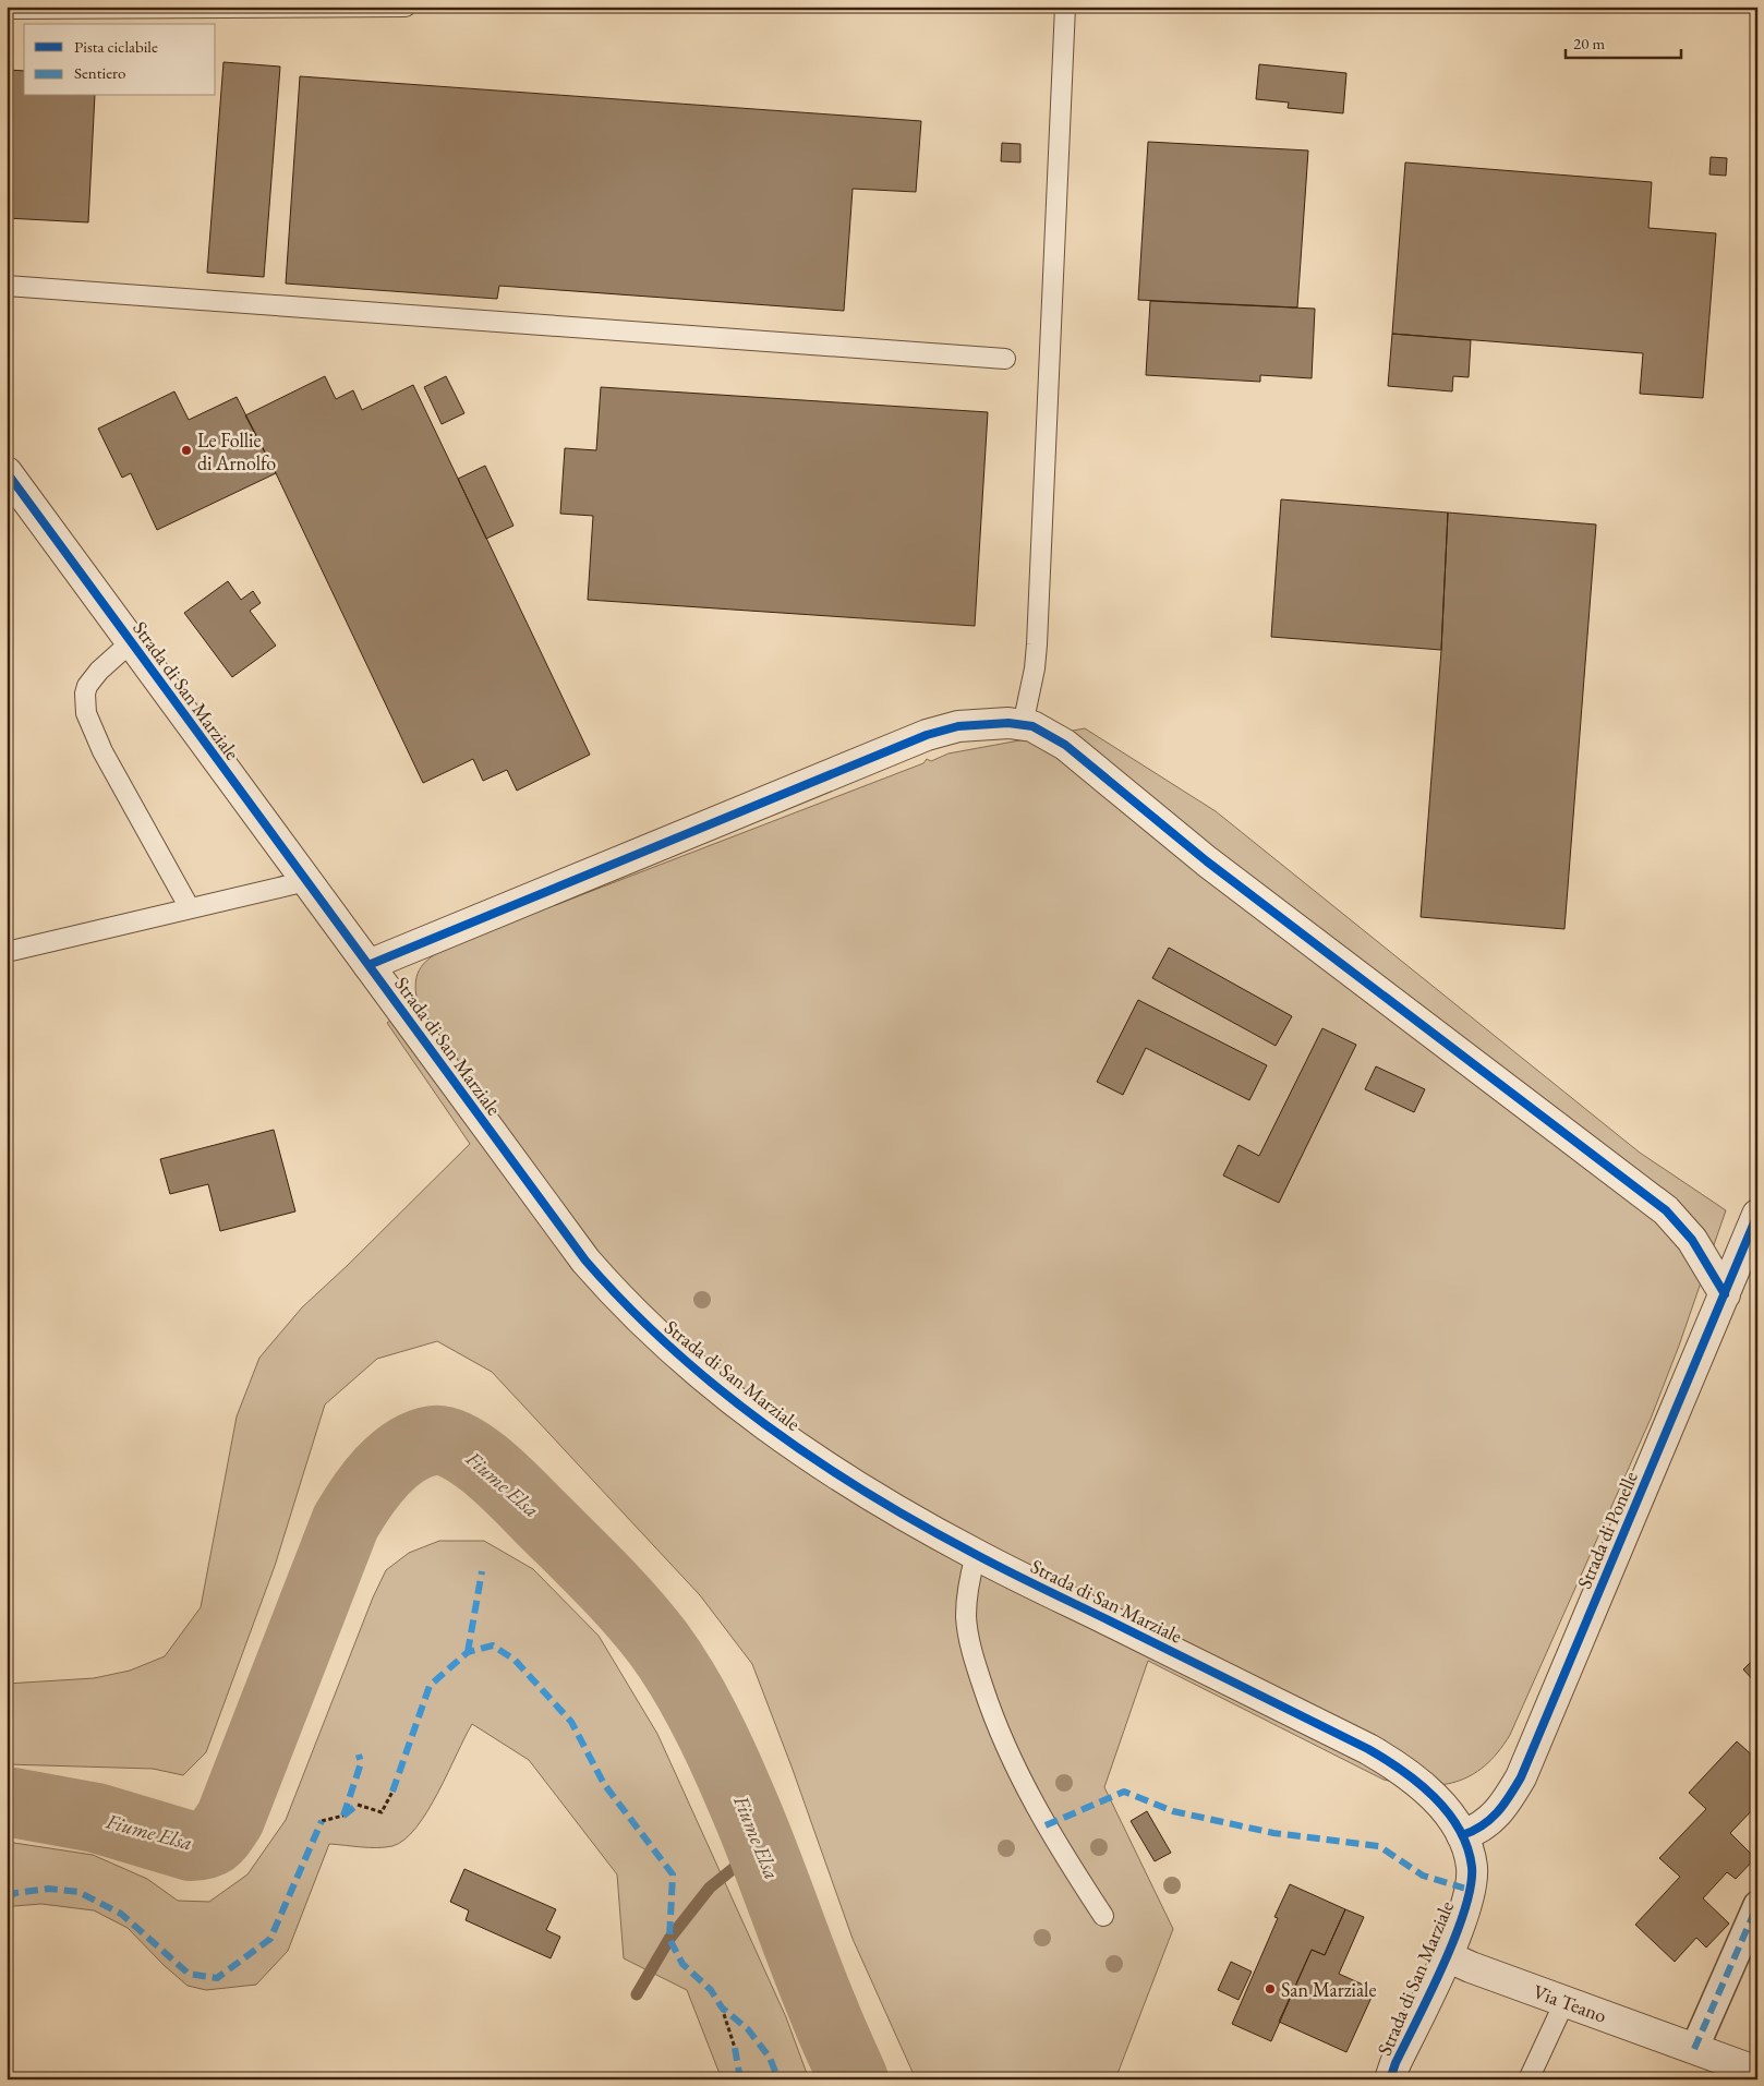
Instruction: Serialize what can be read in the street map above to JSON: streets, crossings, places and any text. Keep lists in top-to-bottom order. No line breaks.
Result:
{"streets":{"street":["Strada di San Marziale","Strada di Ponelle","Via Teano"]},"crossings":[["Strada di San Marziale","Strada di Ponelle"],["Strada di San Marziale","Via Teano"]],"water":["Fiume Elsa"],"places":["Le Follie di Arnolfo","San Marziale"],"legend":["Pista ciclabile","Sentiero"],"scale_bar":"20 m"}
